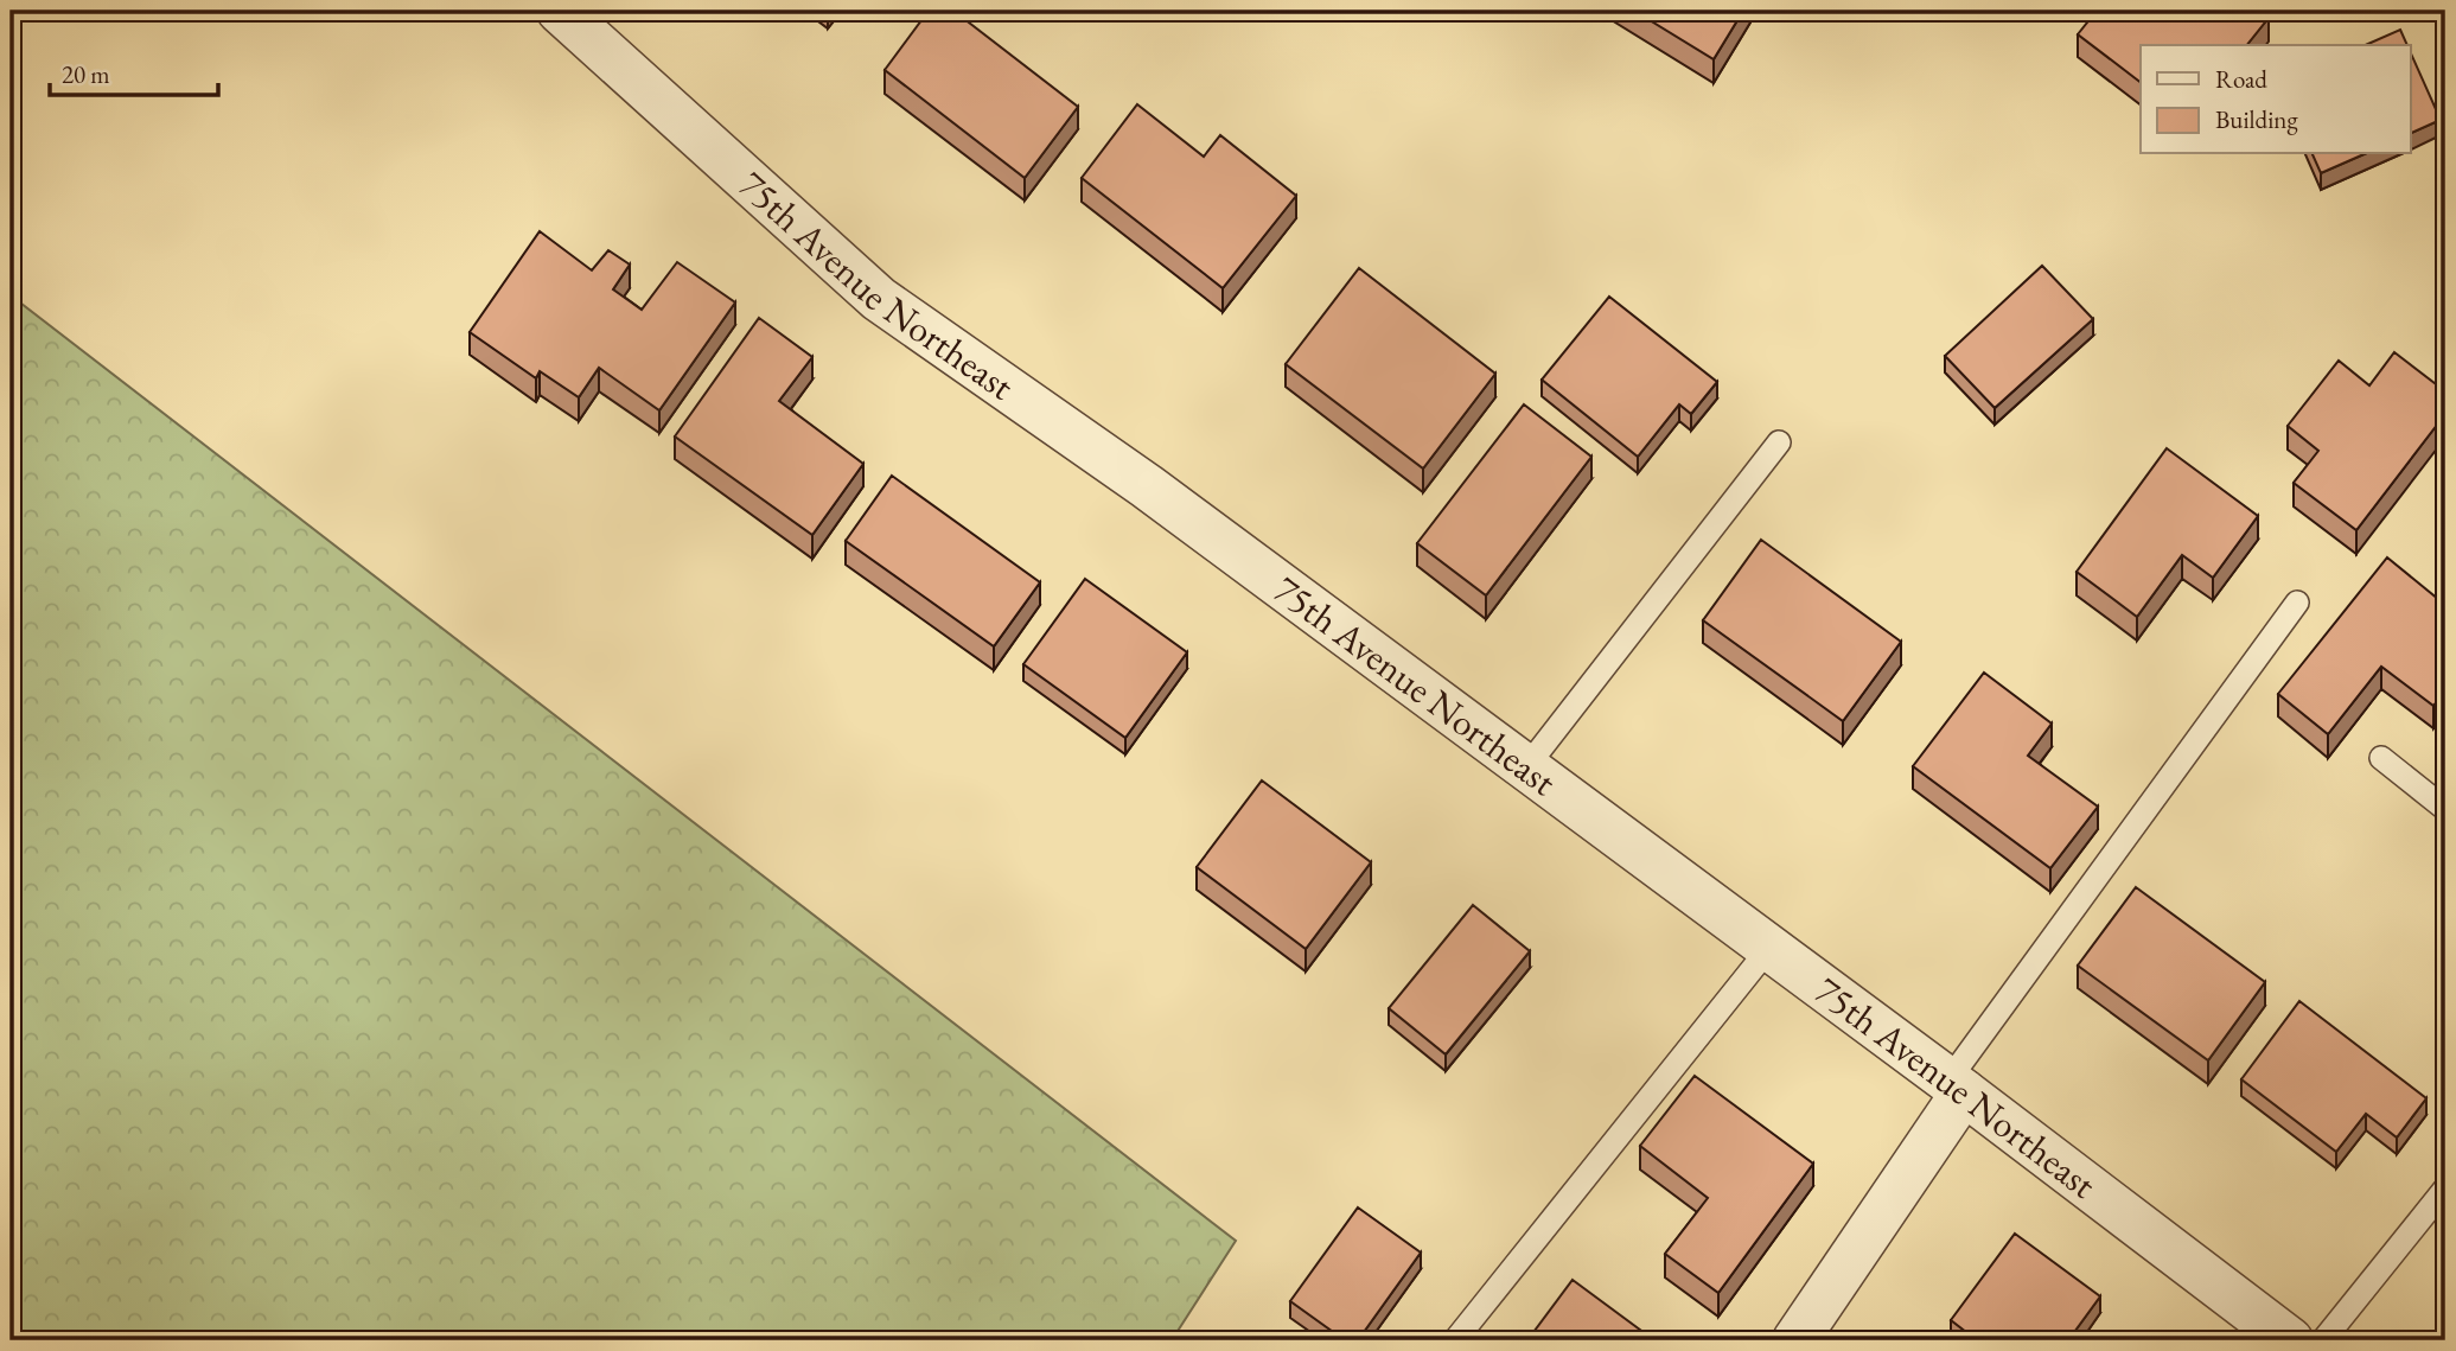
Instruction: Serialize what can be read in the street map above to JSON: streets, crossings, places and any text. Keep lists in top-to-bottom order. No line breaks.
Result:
{"streets":{"street":["75th Avenue Northeast"]},"legend":["Road","Building"],"scale_bar":"20 m"}
